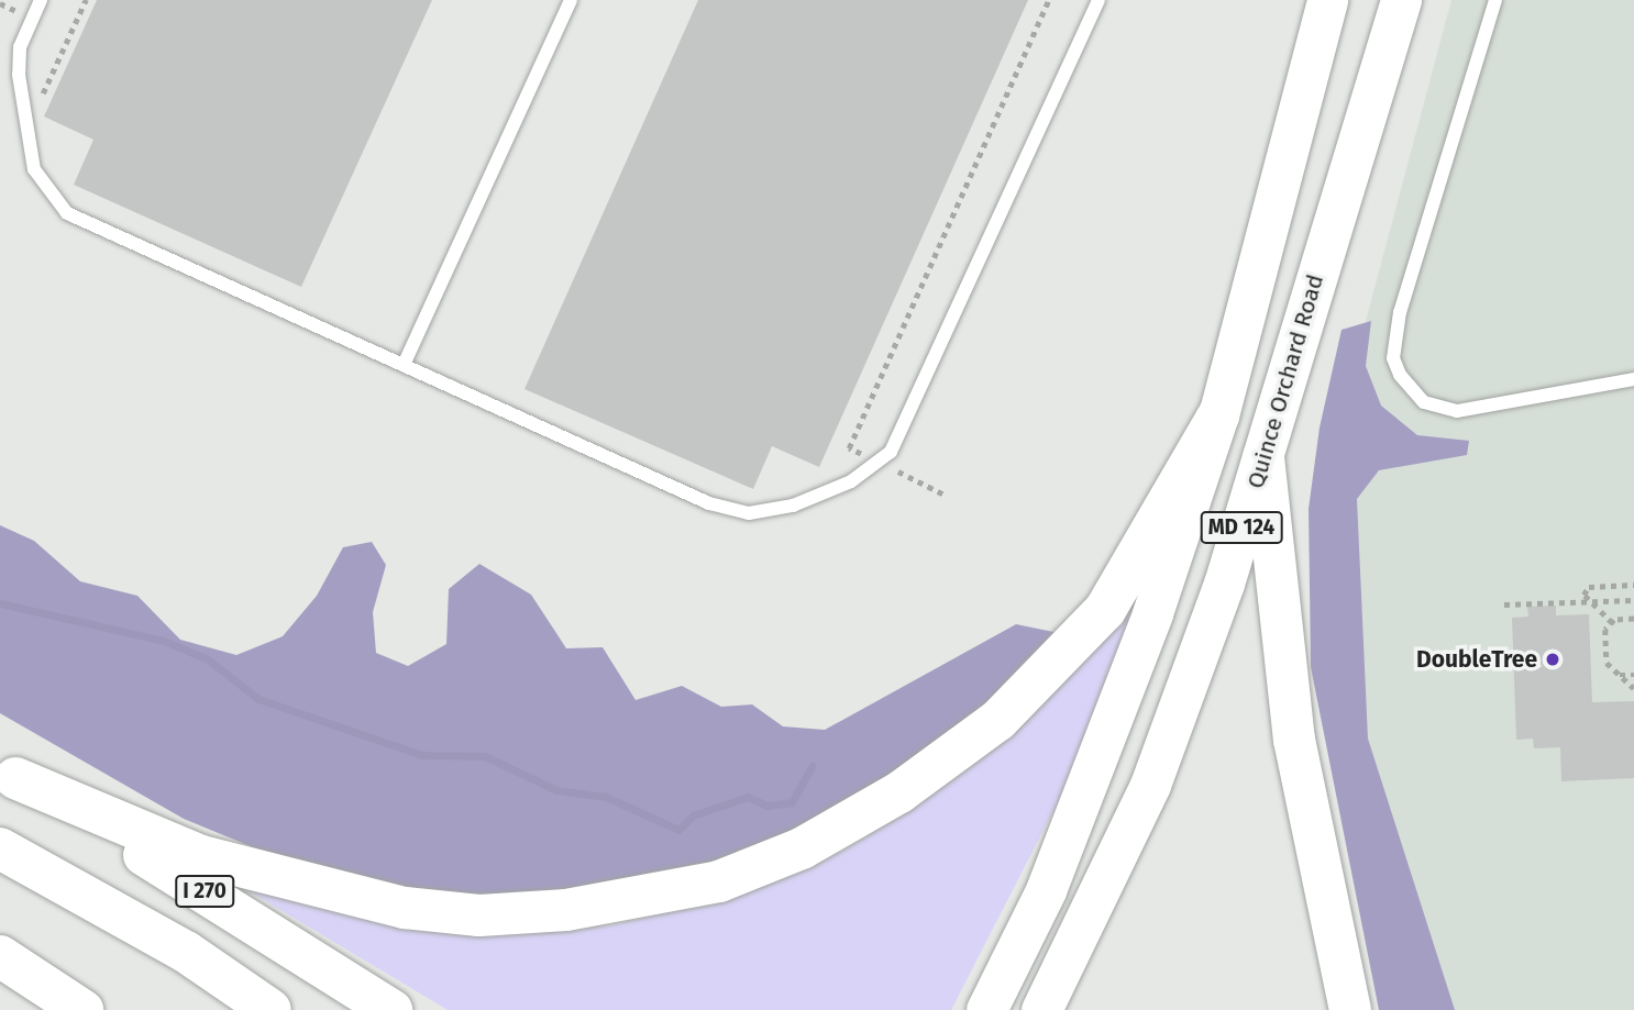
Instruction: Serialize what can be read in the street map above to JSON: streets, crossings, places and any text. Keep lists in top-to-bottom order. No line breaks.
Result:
{"streets":{"highway":["I 270"],"main road":["Quince Orchard Road","MD 124"]},"places":["DoubleTree"]}
